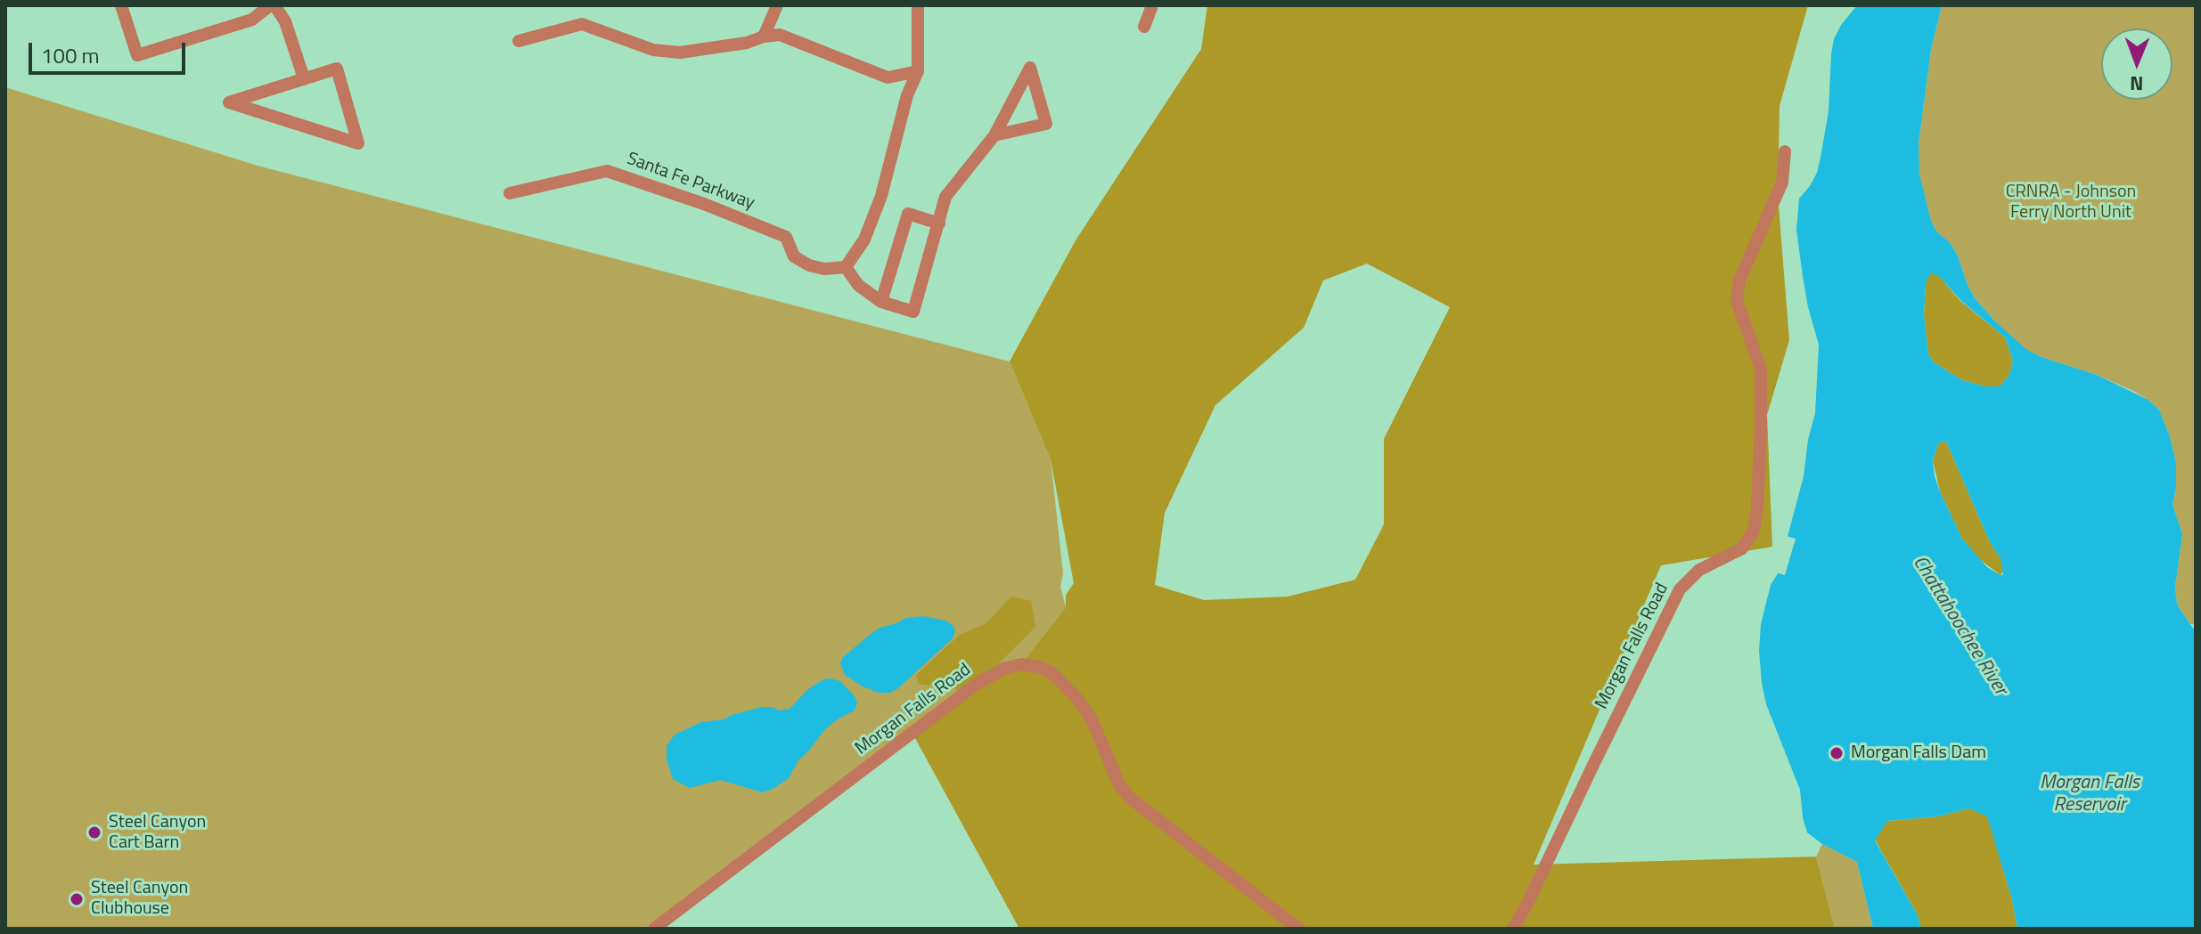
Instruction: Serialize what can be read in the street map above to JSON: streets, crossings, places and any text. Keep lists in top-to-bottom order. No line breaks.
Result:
{"streets":{"street":["Santa Fe Parkway","Morgan Falls Road"]},"water":["Chattahoochee River","Morgan Falls Reservoir"],"parks":["CRNRA - Johnson Ferry North Unit"],"places":["Morgan Falls Dam","Steel Canyon Cart Barn","Steel Canyon Clubhouse"],"scale_bar":"100 m","north":"bottom"}
